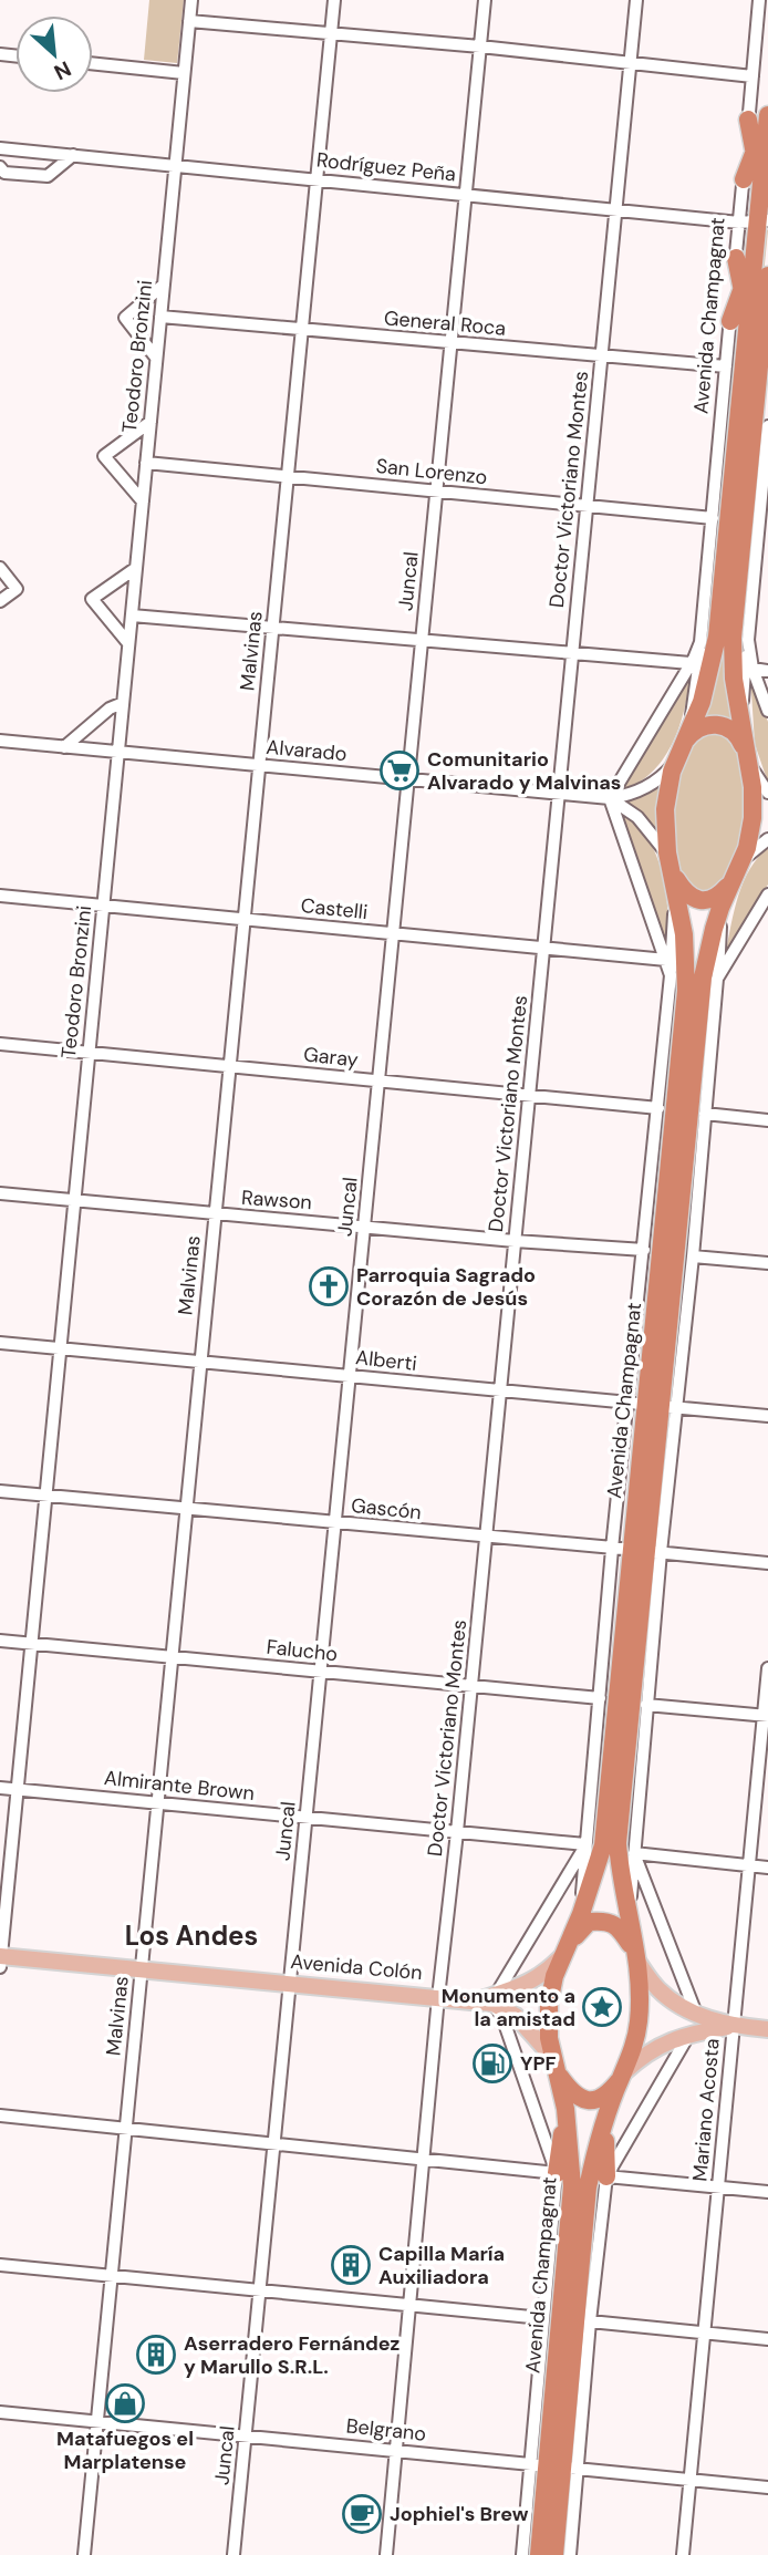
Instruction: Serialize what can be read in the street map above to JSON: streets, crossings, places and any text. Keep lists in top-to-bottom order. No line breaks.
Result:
{"streets":{"highway":["Avenida Champagnat","Avenida Colón"],"street":["Rodríguez Peña","General Roca","Teodoro Bronzini","San Lorenzo","Doctor Victoriano Montes","Juncal","Malvinas","Alvarado","Castelli","Garay","Rawson","Alberti","Gascón","Falucho","Almirante Brown","Mariano Acosta","Belgrano"]},"crossings":[["Rodríguez Peña","Avenida Champagnat"],["Rodríguez Peña","Teodoro Bronzini"],["Rodríguez Peña","Doctor Victoriano Montes"],["Rodríguez Peña","Juncal"],["Rodríguez Peña","Malvinas"],["Avenida Champagnat","General Roca"],["Avenida Champagnat","San Lorenzo"],["Avenida Champagnat","Alvarado"],["Avenida Champagnat","Castelli"],["Avenida Champagnat","Garay"],["Avenida Champagnat","Rawson"],["Avenida Champagnat","Alberti"],["Avenida Champagnat","Gascón"],["Avenida Champagnat","Falucho"],["Avenida Champagnat","Almirante Brown"],["Avenida Champagnat","Avenida Colón"],["Avenida Champagnat","Belgrano"],["General Roca","Teodoro Bronzini"],["General Roca","Doctor Victoriano Montes"],["General Roca","Juncal"],["General Roca","Malvinas"],["Teodoro Bronzini","San Lorenzo"],["Teodoro Bronzini","Alvarado"],["Teodoro Bronzini","Castelli"],["Teodoro Bronzini","Garay"],["Teodoro Bronzini","Rawson"],["Teodoro Bronzini","Alberti"],["Teodoro Bronzini","Gascón"],["Teodoro Bronzini","Falucho"],["Teodoro Bronzini","Almirante Brown"],["Teodoro Bronzini","Avenida Colón"],["San Lorenzo","Doctor Victoriano Montes"],["San Lorenzo","Juncal"],["San Lorenzo","Malvinas"],["Doctor Victoriano Montes","Alvarado"],["Doctor Victoriano Montes","Castelli"],["Doctor Victoriano Montes","Garay"],["Doctor Victoriano Montes","Rawson"],["Doctor Victoriano Montes","Alberti"],["Doctor Victoriano Montes","Gascón"],["Doctor Victoriano Montes","Falucho"],["Doctor Victoriano Montes","Almirante Brown"],["Doctor Victoriano Montes","Avenida Colón"],["Doctor Victoriano Montes","Belgrano"],["Juncal","Alvarado"],["Juncal","Castelli"],["Juncal","Garay"],["Juncal","Rawson"],["Juncal","Alberti"],["Juncal","Gascón"],["Juncal","Falucho"],["Juncal","Almirante Brown"],["Juncal","Avenida Colón"],["Juncal","Belgrano"],["Malvinas","Alvarado"],["Malvinas","Castelli"],["Malvinas","Garay"],["Malvinas","Rawson"],["Malvinas","Alberti"],["Malvinas","Gascón"],["Malvinas","Falucho"],["Malvinas","Almirante Brown"],["Malvinas","Avenida Colón"],["Malvinas","Belgrano"],["Avenida Colón","Mariano Acosta"],["Mariano Acosta","Belgrano"]],"districts":["Los Andes"],"places":{"supermarket":["Comunitario Alvarado y Malvinas"],"church":["Parroquia Sagrado Corazón de Jesús"],"place":["Monumento a la amistad"],"fuel station":["YPF"],"building":["Capilla María Auxiliadora","Aserradero Fernández y Marullo S.R.L."],"shop":["Matafuegos el Marplatense"],"cafe":["Jophiel's Brew"]},"north":"bottom right"}
